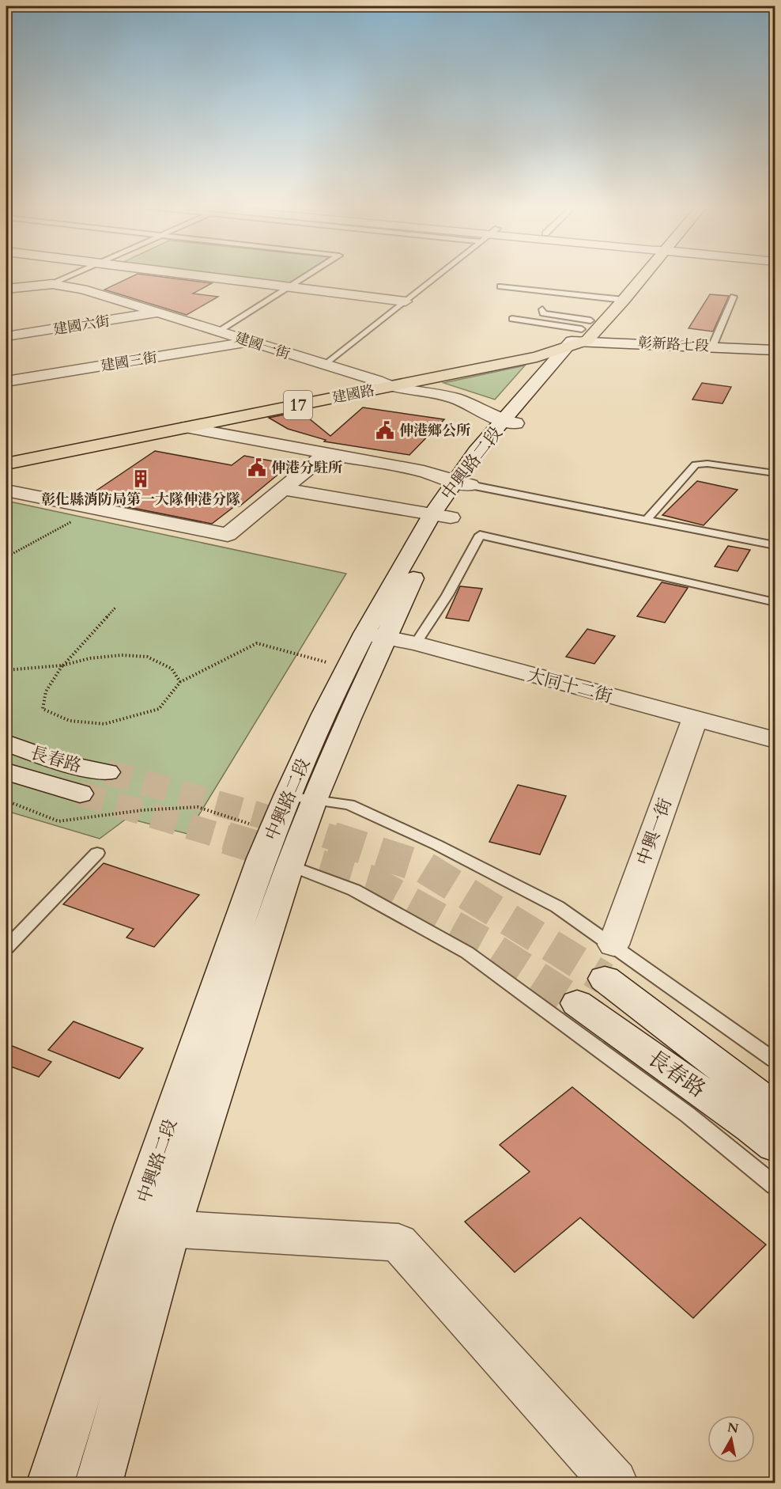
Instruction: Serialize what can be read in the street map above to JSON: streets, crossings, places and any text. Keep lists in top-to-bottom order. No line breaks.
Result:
{"streets":{"main road":["建國路","17","中興路二段"],"street":["建國六街","彰新路七段","建國一街","建國三街","大同十二街","長春路","中興一街"]},"crossings":[["建國六街","建國一街"],["彰新路七段","建國路"],["彰新路七段","中興路二段"],["建國一街","建國三街"],["建國一街","建國路"],["建國一街","中興路二段"],["建國路","中興路二段"],["中興路二段","大同十二街"],["大同十二街","中興一街"]],"places":{"public building":["伸港鄉公所","伸港分駐所"],"building":["彰化縣消防局第一大隊伸港分隊"]},"north":"top"}
